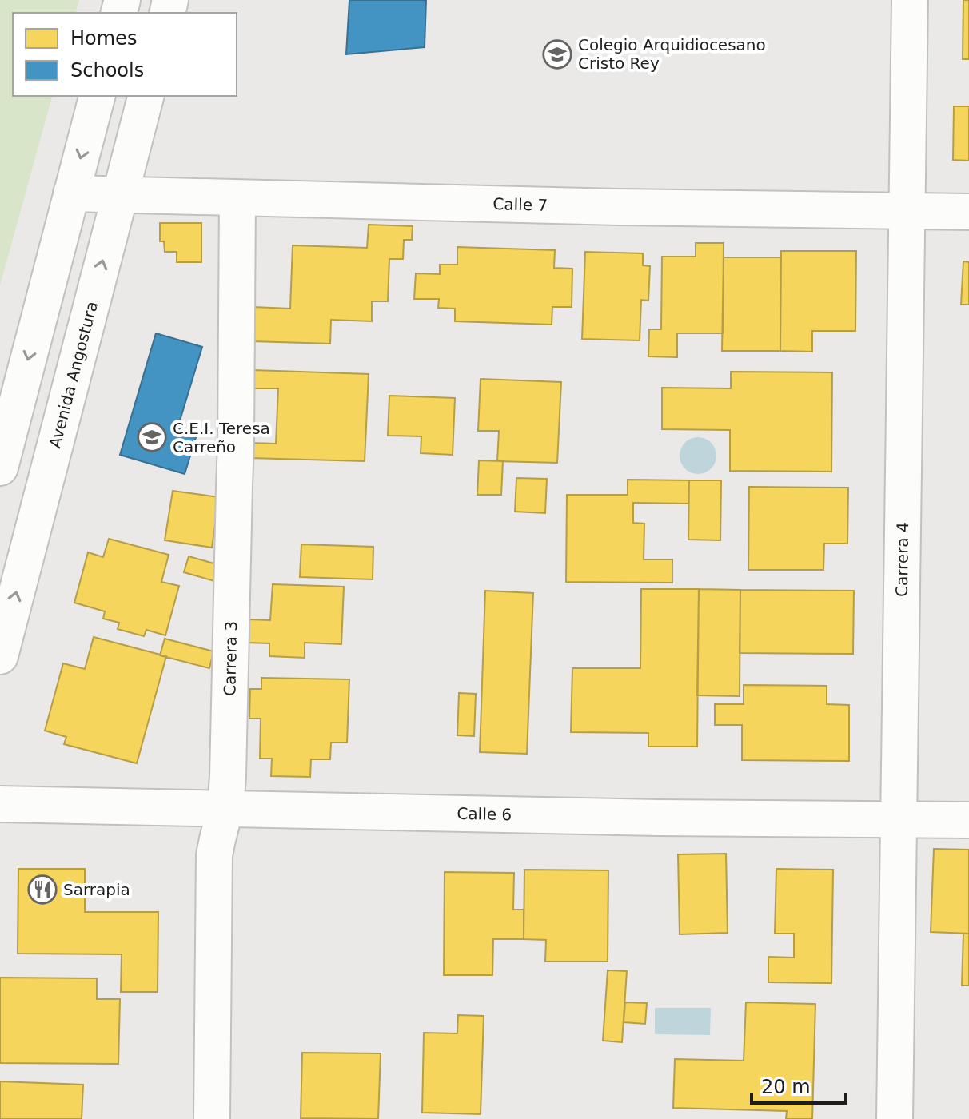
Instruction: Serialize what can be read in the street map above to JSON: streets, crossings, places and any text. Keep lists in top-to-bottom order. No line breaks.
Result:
{"streets":{"street":["Calle 7","Avenida Angostura","Carrera 4","Carrera 3","Calle 6"]},"crossings":[["Calle 7","Avenida Angostura"],["Calle 7","Carrera 4"],["Calle 7","Carrera 3"],["Carrera 4","Calle 6"],["Carrera 3","Calle 6"]],"places":{"school or university":["Colegio Arquidiocesano Cristo Rey","C.E.I. Teresa Carreño"],"restaurant":["Sarrapia"]},"legend":["Homes","Schools"],"scale_bar":"20 m"}
